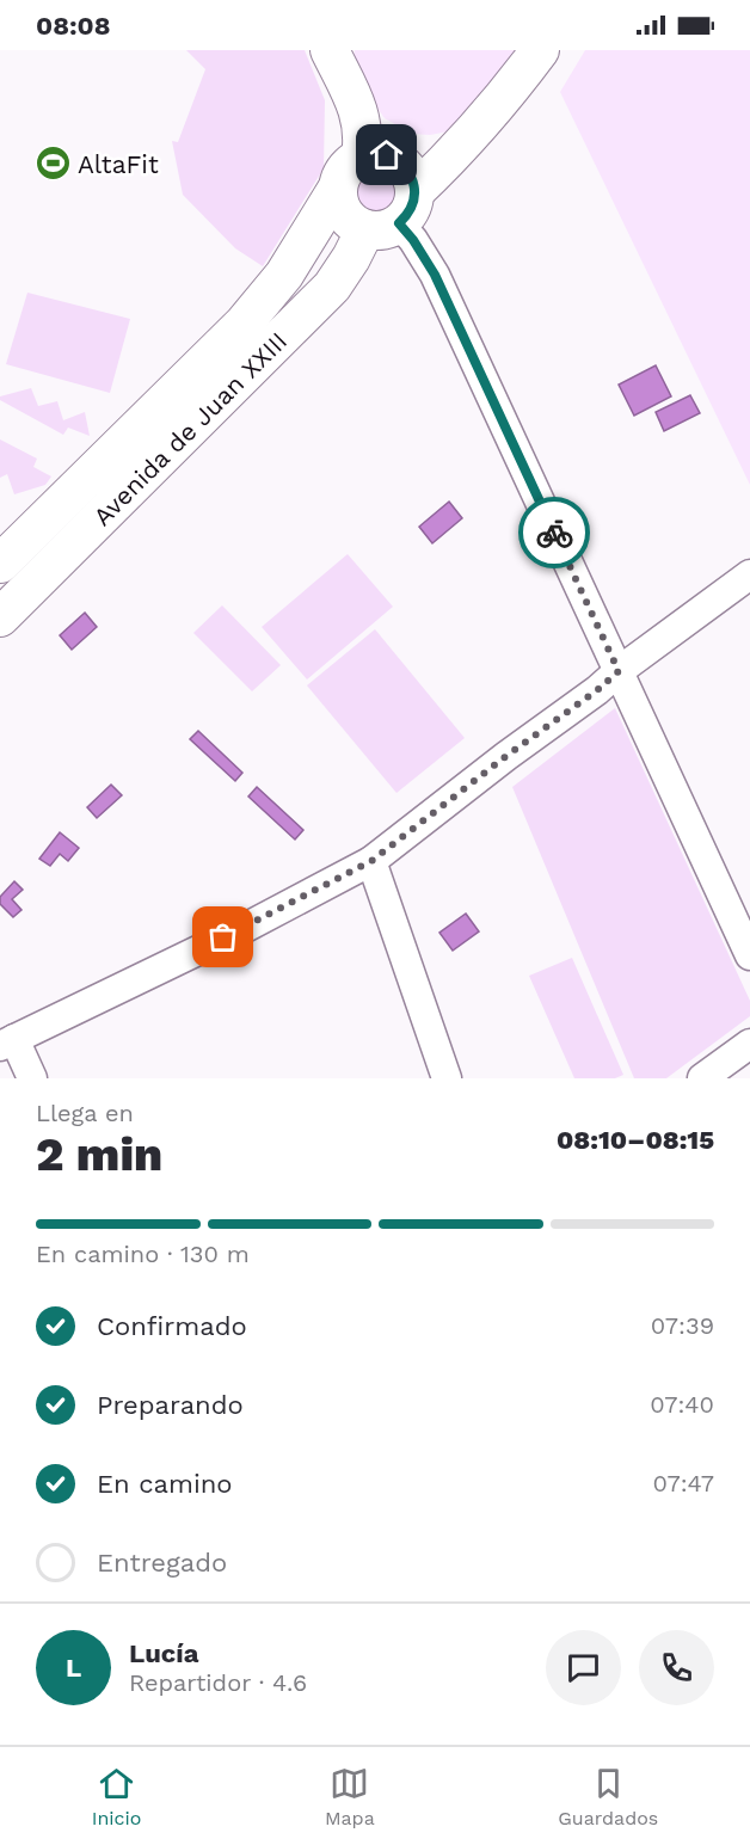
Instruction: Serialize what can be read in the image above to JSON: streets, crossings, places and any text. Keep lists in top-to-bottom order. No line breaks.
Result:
{"streets":{"main road":["Avenida de Juan XXIII"]},"places":{"sports":["AltaFit"]},"page":{"status":"08:08","heading":["2 min","Llega en","08:10–08:15"],"panel":["Lucía","Repartidor · 4.6"],"bar":"En camino · 130 m","list":[["Confirmado","07:39"],["Preparando","07:40"],["En camino","07:47"],"Entregado"],"round":"L","tabs":["Inicio","Mapa","Guardados"]}}
